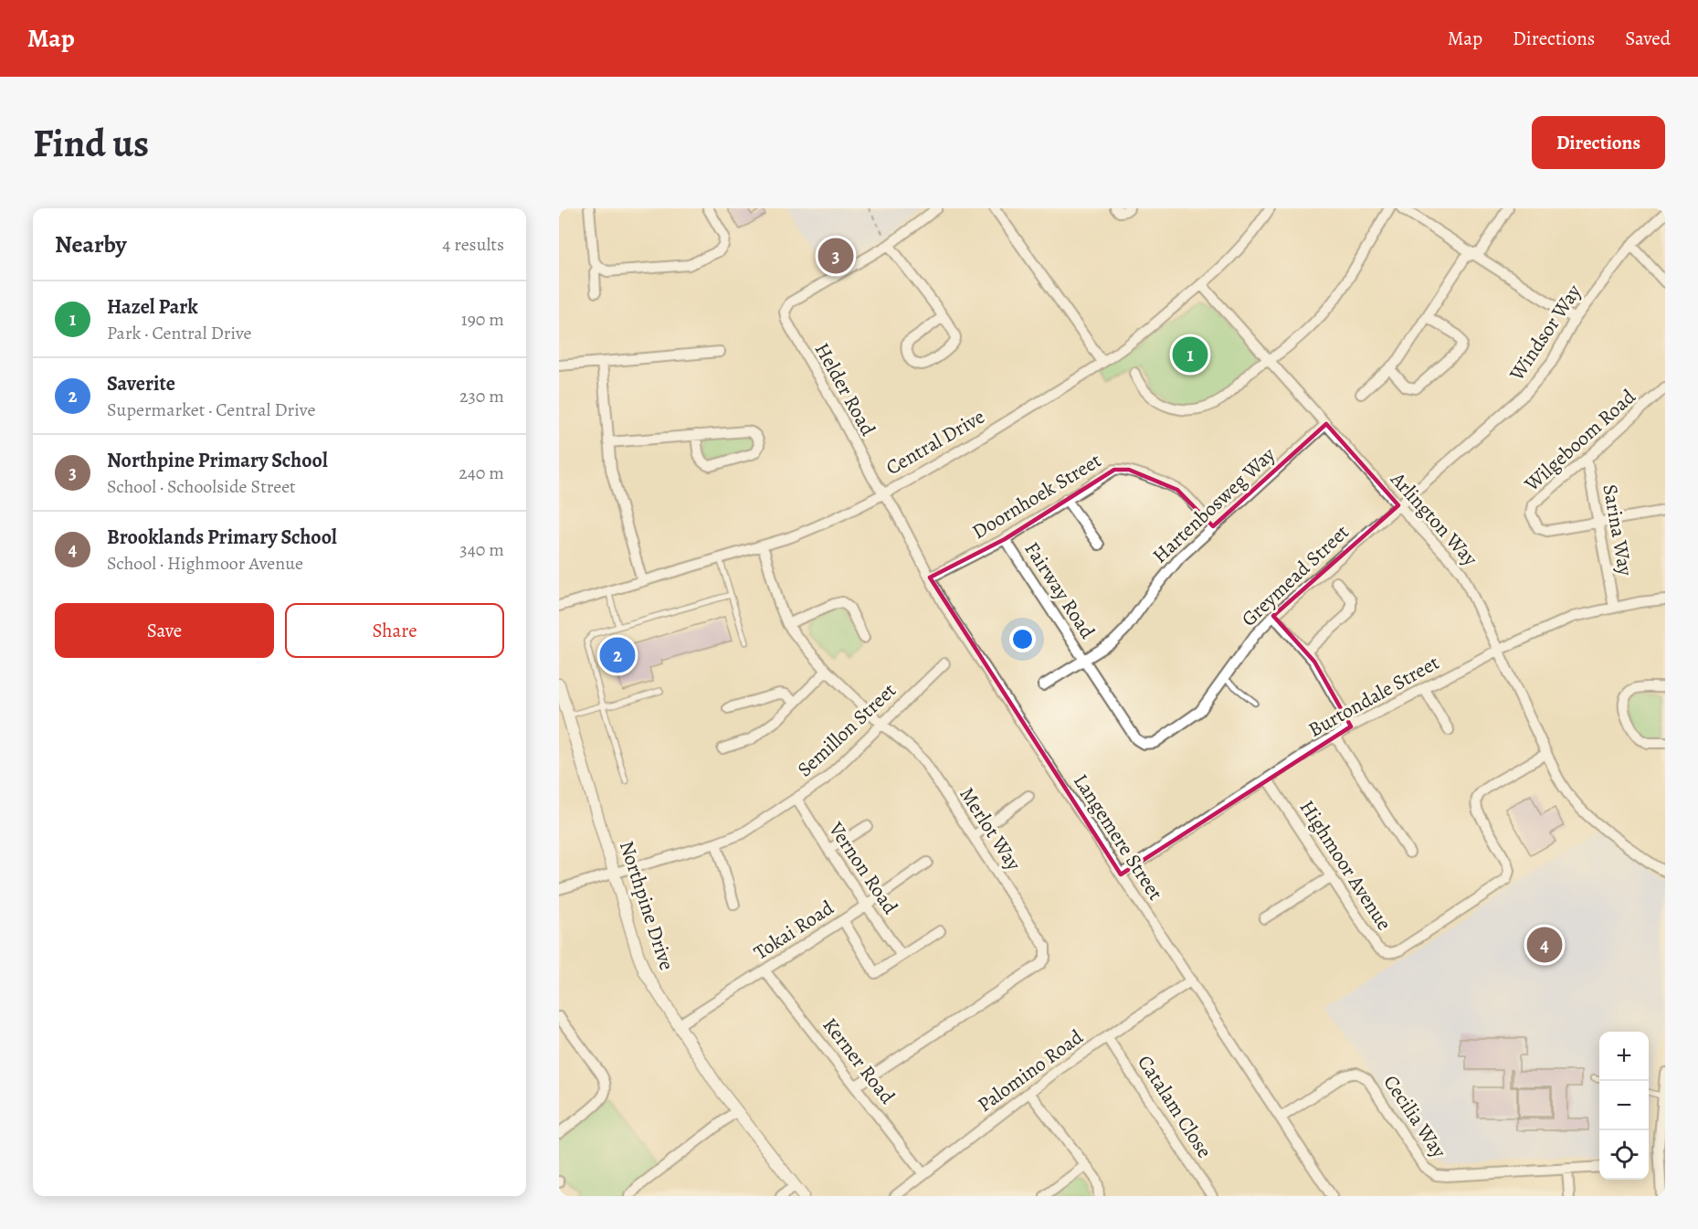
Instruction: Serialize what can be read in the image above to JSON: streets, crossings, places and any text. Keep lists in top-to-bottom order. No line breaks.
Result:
{"streets":{"street":["Windsor Way","Helder Road","Wilgeboom Road","Central Drive","Doornhoek Street","Hartenbosweg Way","Arlington Way","Sarina Way","Greymead Street","Fairway Road","Burtondale Street","Semillon Street","Merlot Way","Langemere Street","Highmoor Avenue","Vernon Road","Northpine Drive","Tokai Road","Kerner Road","Palomino Road","Catalam Close","Cecilia Way"]},"crossings":[["Windsor Way","Arlington Way"],["Windsor Way","Greymead Street"],["Helder Road","Central Drive"],["Helder Road","Langemere Street"],["Wilgeboom Road","Sarina Way"],["Central Drive","Arlington Way"],["Central Drive","Merlot Way"],["Central Drive","Langemere Street"],["Doornhoek Street","Hartenbosweg Way"],["Doornhoek Street","Fairway Road"],["Doornhoek Street","Langemere Street"],["Hartenbosweg Way","Arlington Way"],["Hartenbosweg Way","Fairway Road"],["Arlington Way","Greymead Street"],["Arlington Way","Burtondale Street"],["Arlington Way","Highmoor Avenue"],["Sarina Way","Burtondale Street"],["Greymead Street","Fairway Road"],["Burtondale Street","Langemere Street"],["Burtondale Street","Highmoor Avenue"],["Semillon Street","Merlot Way"],["Semillon Street","Vernon Road"],["Semillon Street","Northpine Drive"],["Merlot Way","Kerner Road"],["Langemere Street","Palomino Road"],["Langemere Street","Cecilia Way"],["Vernon Road","Tokai Road"],["Northpine Drive","Tokai Road"],["Tokai Road","Kerner Road"],["Kerner Road","Palomino Road"],["Palomino Road","Catalam Close"]],"page":{"header":"Map","nav":["Map","Directions","Saved"],"buttons":["Directions",["Save","Share"]],"title":"Find us","heading":["Nearby","4 results"],"pins":["3","1","2","4"],"list":[{"mark":"1","name":"Hazel Park","note":"Park · Central Drive","value":"190 m"},{"mark":"2","name":"Saverite","note":"Supermarket · Central Drive","value":"230 m"},{"mark":"3","name":"Northpine Primary School","note":"School · Schoolside Street","value":"240 m"},{"mark":"4","name":"Brooklands Primary School","note":"School · Highmoor Avenue","value":"340 m"}],"map_buttons":["+","−"]}}
